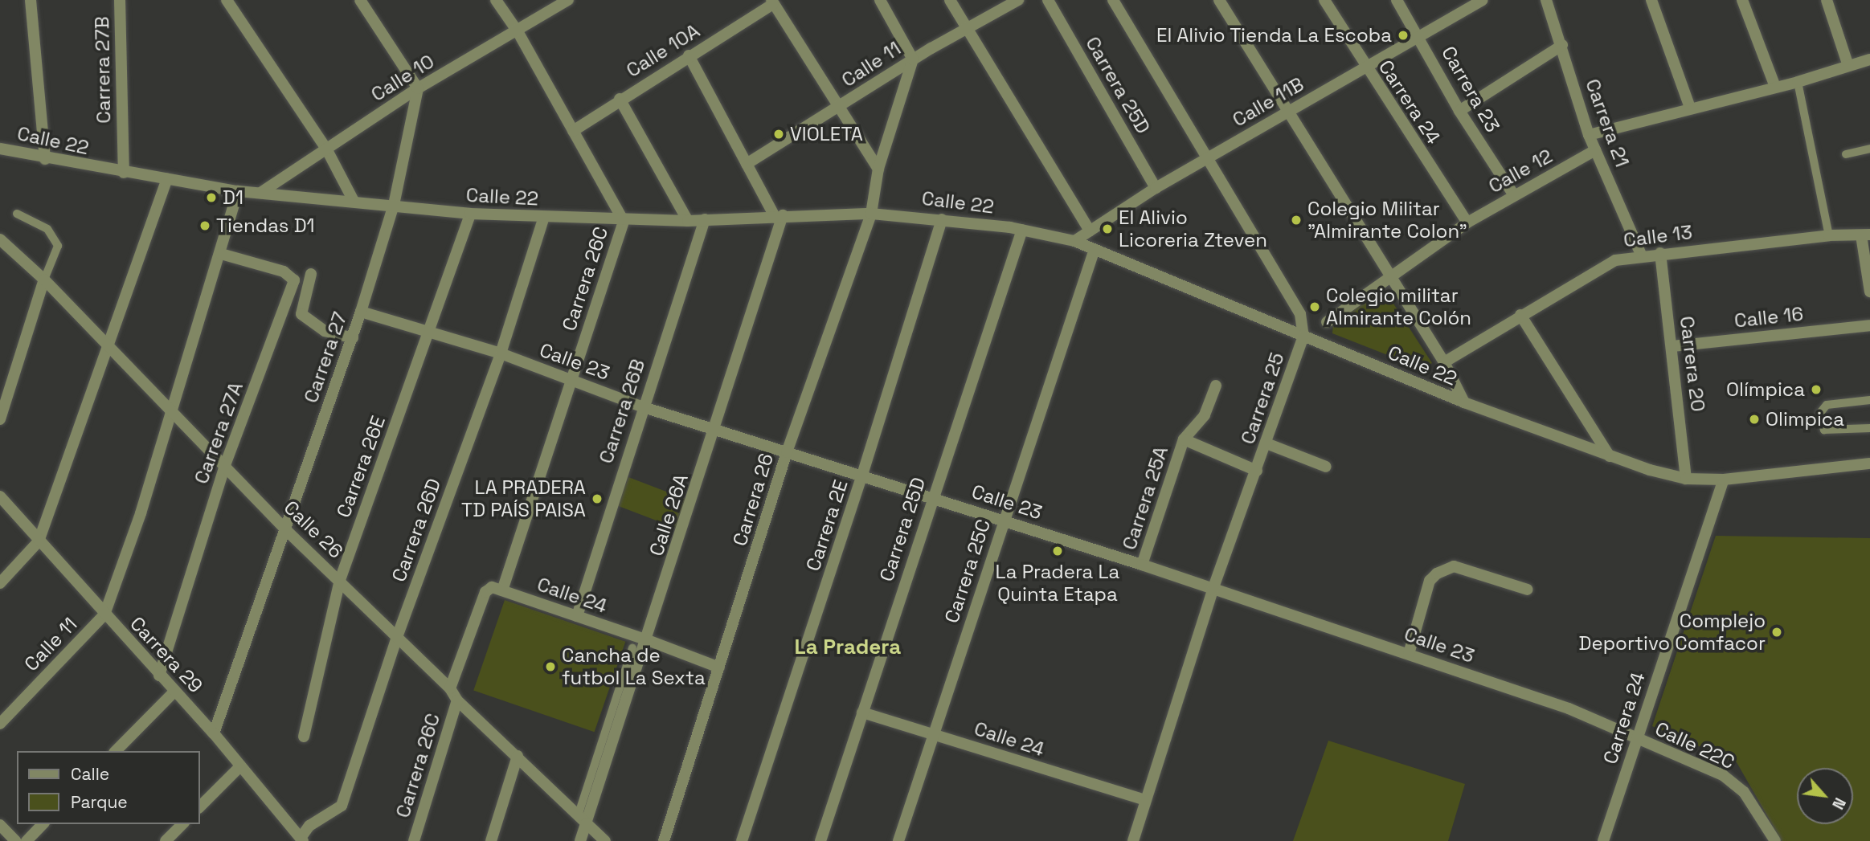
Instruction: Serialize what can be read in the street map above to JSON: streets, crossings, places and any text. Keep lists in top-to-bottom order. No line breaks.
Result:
{"streets":{"street":["Calle 10A","Calle 11","Carrera 27B","Calle 10","Carrera 25D","Carrera 23","Calle 11B","Carrera 24","Carrera 21","Calle 22","Calle 12","Calle 13","Carrera 26C","Calle 16","Carrera 27","Calle 23","Carrera 20","Carrera 25","Carrera 26B","Carrera 27A","Carrera 26E","Carrera 25A","Carrera 26","Calle 26A","Carrera 2E","Calle 26","Carrera 26D","Carrera 25C","Calle 24","Carrera 29","Calle 22C"]},"crossings":[["Calle 10A","Carrera 26C"],["Calle 11","Carrera 26"],["Calle 11","Carrera 29"],["Carrera 27B","Calle 22"],["Calle 10","Calle 22"],["Calle 10","Carrera 26C"],["Calle 10","Carrera 27"],["Carrera 25D","Calle 11B"],["Carrera 25D","Calle 22"],["Carrera 25D","Calle 23"],["Carrera 25D","Calle 24"],["Carrera 23","Calle 11B"],["Carrera 23","Calle 12"],["Calle 11B","Carrera 24"],["Calle 11B","Calle 22"],["Calle 11B","Carrera 25"],["Carrera 24","Calle 22"],["Carrera 24","Calle 12"],["Carrera 24","Calle 23"],["Carrera 24","Calle 22C"],["Carrera 21","Calle 12"],["Carrera 21","Calle 13"],["Calle 22","Carrera 26C"],["Calle 22","Carrera 27"],["Calle 22","Carrera 20"],["Calle 22","Carrera 25"],["Calle 22","Carrera 26B"],["Calle 22","Carrera 26E"],["Calle 22","Carrera 26"],["Calle 22","Calle 26A"],["Calle 22","Carrera 2E"],["Calle 22","Carrera 26D"],["Calle 22","Carrera 25C"],["Calle 13","Carrera 20"],["Carrera 26C","Calle 23"],["Carrera 26C","Calle 26"],["Carrera 26C","Calle 24"],["Calle 16","Carrera 20"],["Carrera 27","Calle 23"],["Carrera 27","Calle 26"],["Carrera 27","Carrera 29"],["Calle 23","Carrera 25"],["Calle 23","Carrera 26B"],["Calle 23","Carrera 26E"],["Calle 23","Carrera 25A"],["Calle 23","Carrera 26"],["Calle 23","Calle 26A"],["Calle 23","Carrera 2E"],["Calle 23","Carrera 26D"],["Calle 23","Carrera 25C"],["Calle 23","Calle 22C"],["Carrera 25","Calle 24"],["Carrera 26B","Calle 24"],["Carrera 27A","Calle 26"],["Carrera 27A","Carrera 29"],["Carrera 26E","Calle 26"],["Carrera 26","Calle 24"],["Calle 26A","Calle 26"],["Calle 26A","Calle 24"],["Calle 26","Carrera 26D"],["Carrera 26D","Carrera 29"],["Carrera 25C","Calle 24"]],"districts":["La Pradera"],"places":["El Alivio Tienda La Escoba","VIOLETA","D1","Colegio Militar \"Almirante Colon\"","Tiendas D1","El Alivio Licoreria Zteven","Colegio militar Almirante Colón","Olímpica","Olimpica","LA PRADERA TD PAÍS PAISA","La Pradera La Quinta Etapa","Complejo Deportivo Comfacor","Cancha de futbol La Sexta"],"legend":["Calle","Parque"],"north":"bottom right"}
